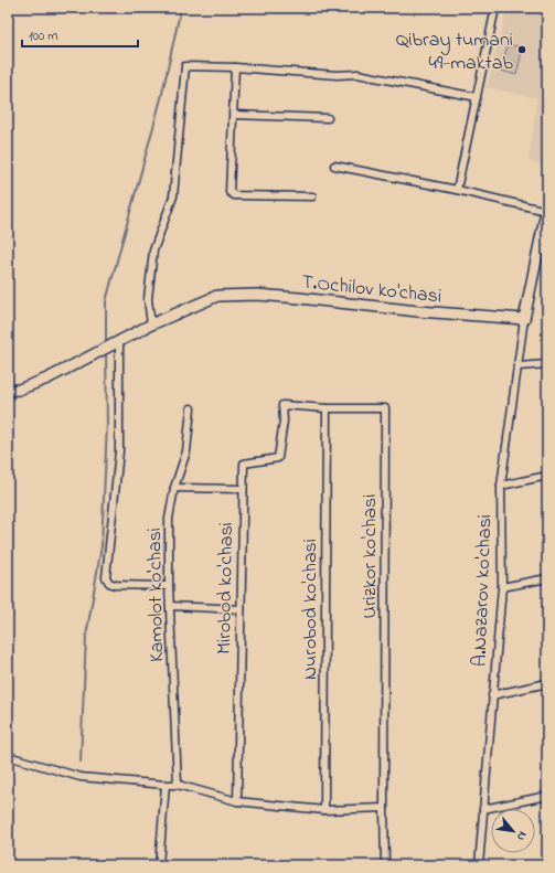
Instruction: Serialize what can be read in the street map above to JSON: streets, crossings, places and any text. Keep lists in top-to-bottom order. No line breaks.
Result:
{"streets":{"main road":["T.Ochilov ko'chasi"],"street":["Urizkor ko'chasi","Mirobod ko'chasi","A.Nazarov ko'chasi","Kamolot ko'chasi","Nurobod ko'chasi"]},"crossings":[["T.Ochilov ko'chasi","A.Nazarov ko'chasi"],["Urizkor ko'chasi","Mirobod ko'chasi"],["Urizkor ko'chasi","Nurobod ko'chasi"]],"places":["Qibray tumani 49-maktab"],"scale_bar":"100 m","north":"bottom right"}
